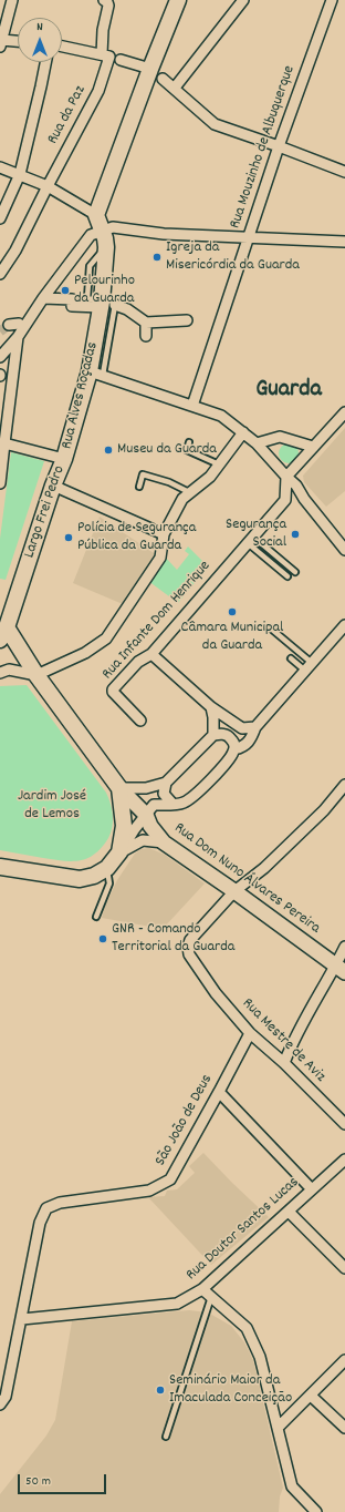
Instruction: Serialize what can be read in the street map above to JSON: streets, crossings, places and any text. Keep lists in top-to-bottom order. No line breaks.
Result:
{"streets":{"main road":["Rua Alves Roçadas","Largo Frei Pedro"],"street":["Rua da Paz","Rua Mouzinho de Albuquerque","Rua Infante Dom Henrique","Rua Dom Nuno Álvares Pereira","Rua Mestre de Aviz","São João de Deus","Rua Doutor Santos Lucas"]},"crossings":[["Rua Alves Roçadas","Largo Frei Pedro"],["Rua Dom Nuno Álvares Pereira","Rua Mestre de Aviz"],["Rua Mestre de Aviz","São João de Deus"],["São João de Deus","Rua Doutor Santos Lucas"]],"districts":["Guarda"],"parks":["Jardim José de Lemos"],"places":["Igreja da Misericórdia da Guarda","Pelourinho da Guarda","Museu da Guarda","Segurança Social","Polícia de Segurança Pública da Guarda","Câmara Municipal da Guarda","GNR - Comando Territorial da Guarda","Seminário Maior da Imaculada Conceição"],"scale_bar":"50 m","north":"top"}
